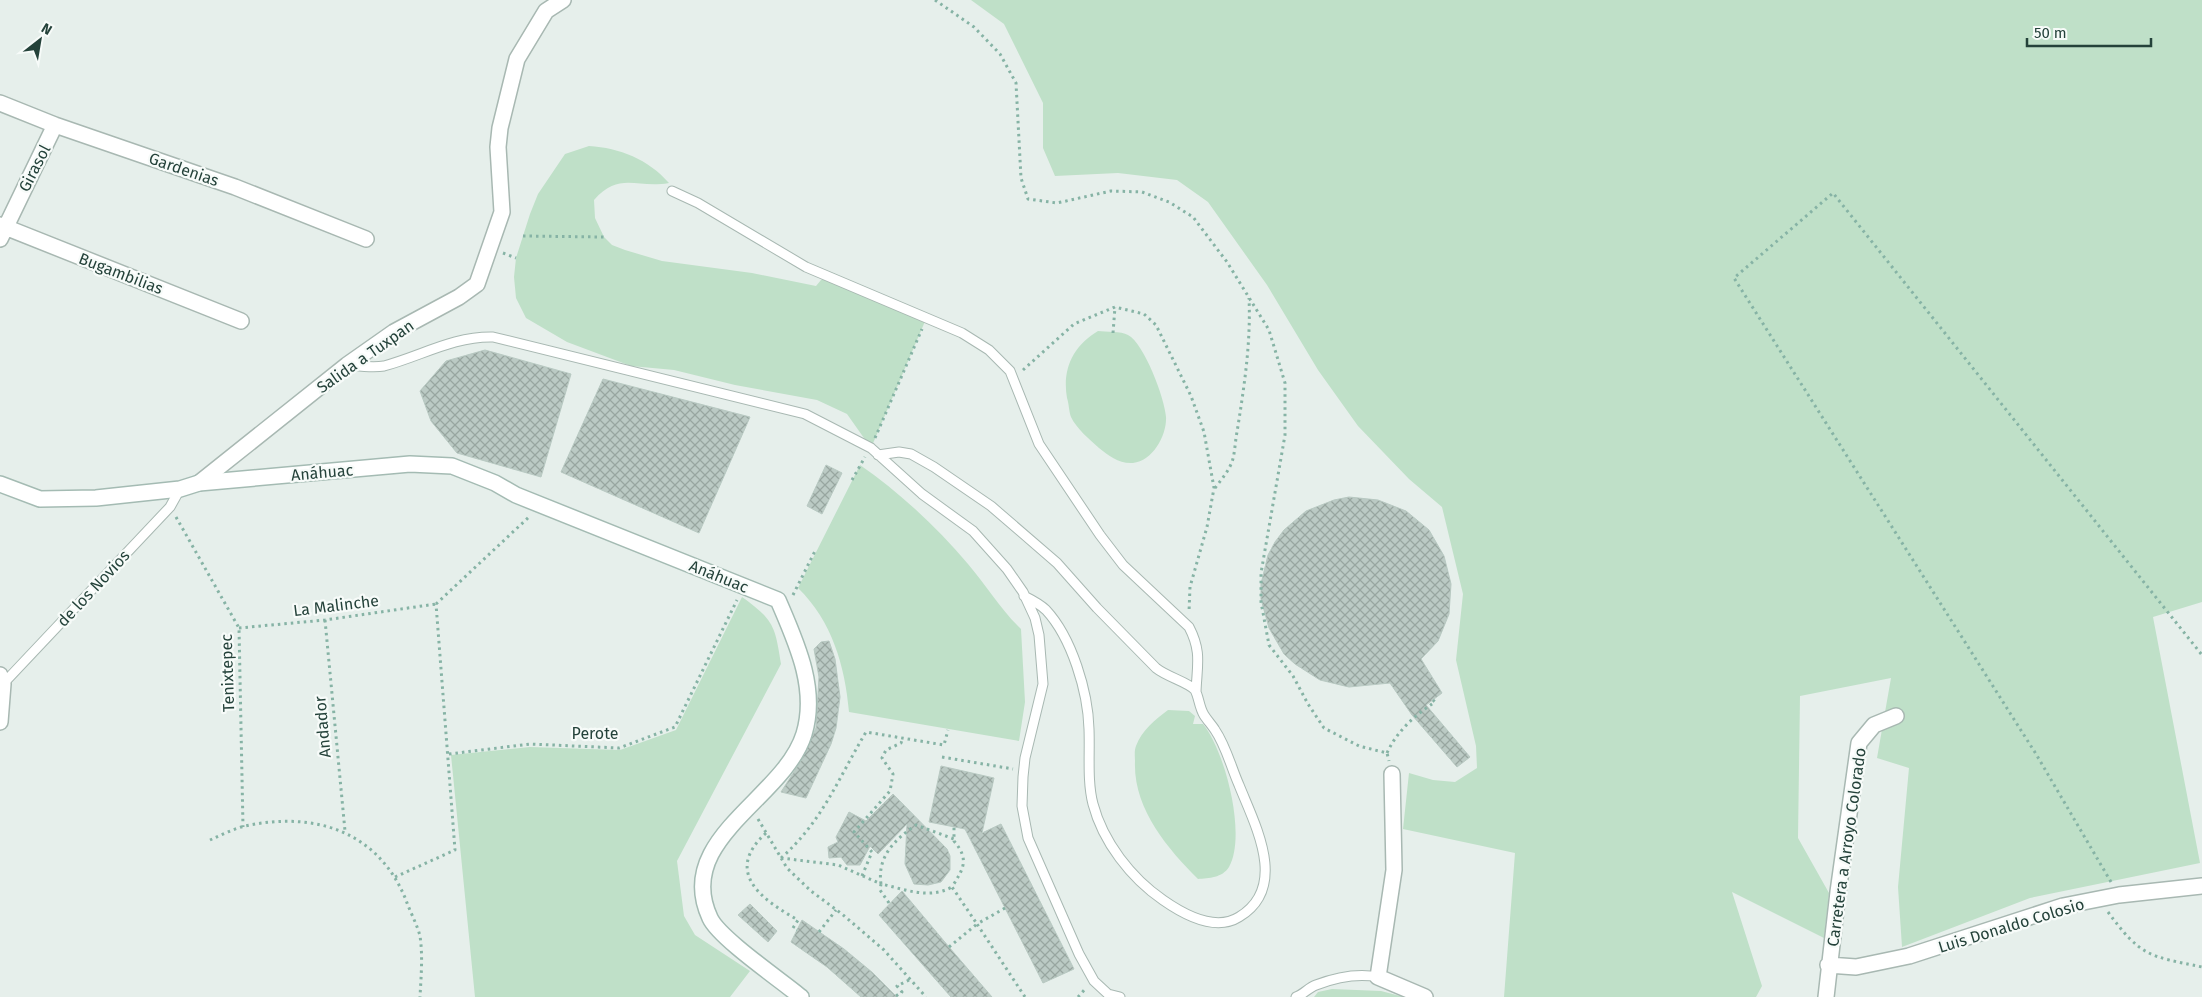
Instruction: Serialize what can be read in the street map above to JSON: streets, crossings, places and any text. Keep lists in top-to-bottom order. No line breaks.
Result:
{"streets":{"street":["Girasol","Gardenias","Bugambilias","Salida a Tuxpan","Anáhuac","Carretera a Arroyo Colorado","Luis Donaldo Colosio"],"lane":["de los Novios"],"path":["La Malinche","Tenixtepec","Andador","Perote"]},"crossings":[["Girasol","Gardenias"],["Girasol","Bugambilias"],["Salida a Tuxpan","Anáhuac"],["Salida a Tuxpan","de los Novios"],["de los Novios","Tenixtepec"],["La Malinche","Tenixtepec"],["La Malinche","Andador"],["Carretera a Arroyo Colorado","Luis Donaldo Colosio"]],"scale_bar":"50 m","north":"top right"}
